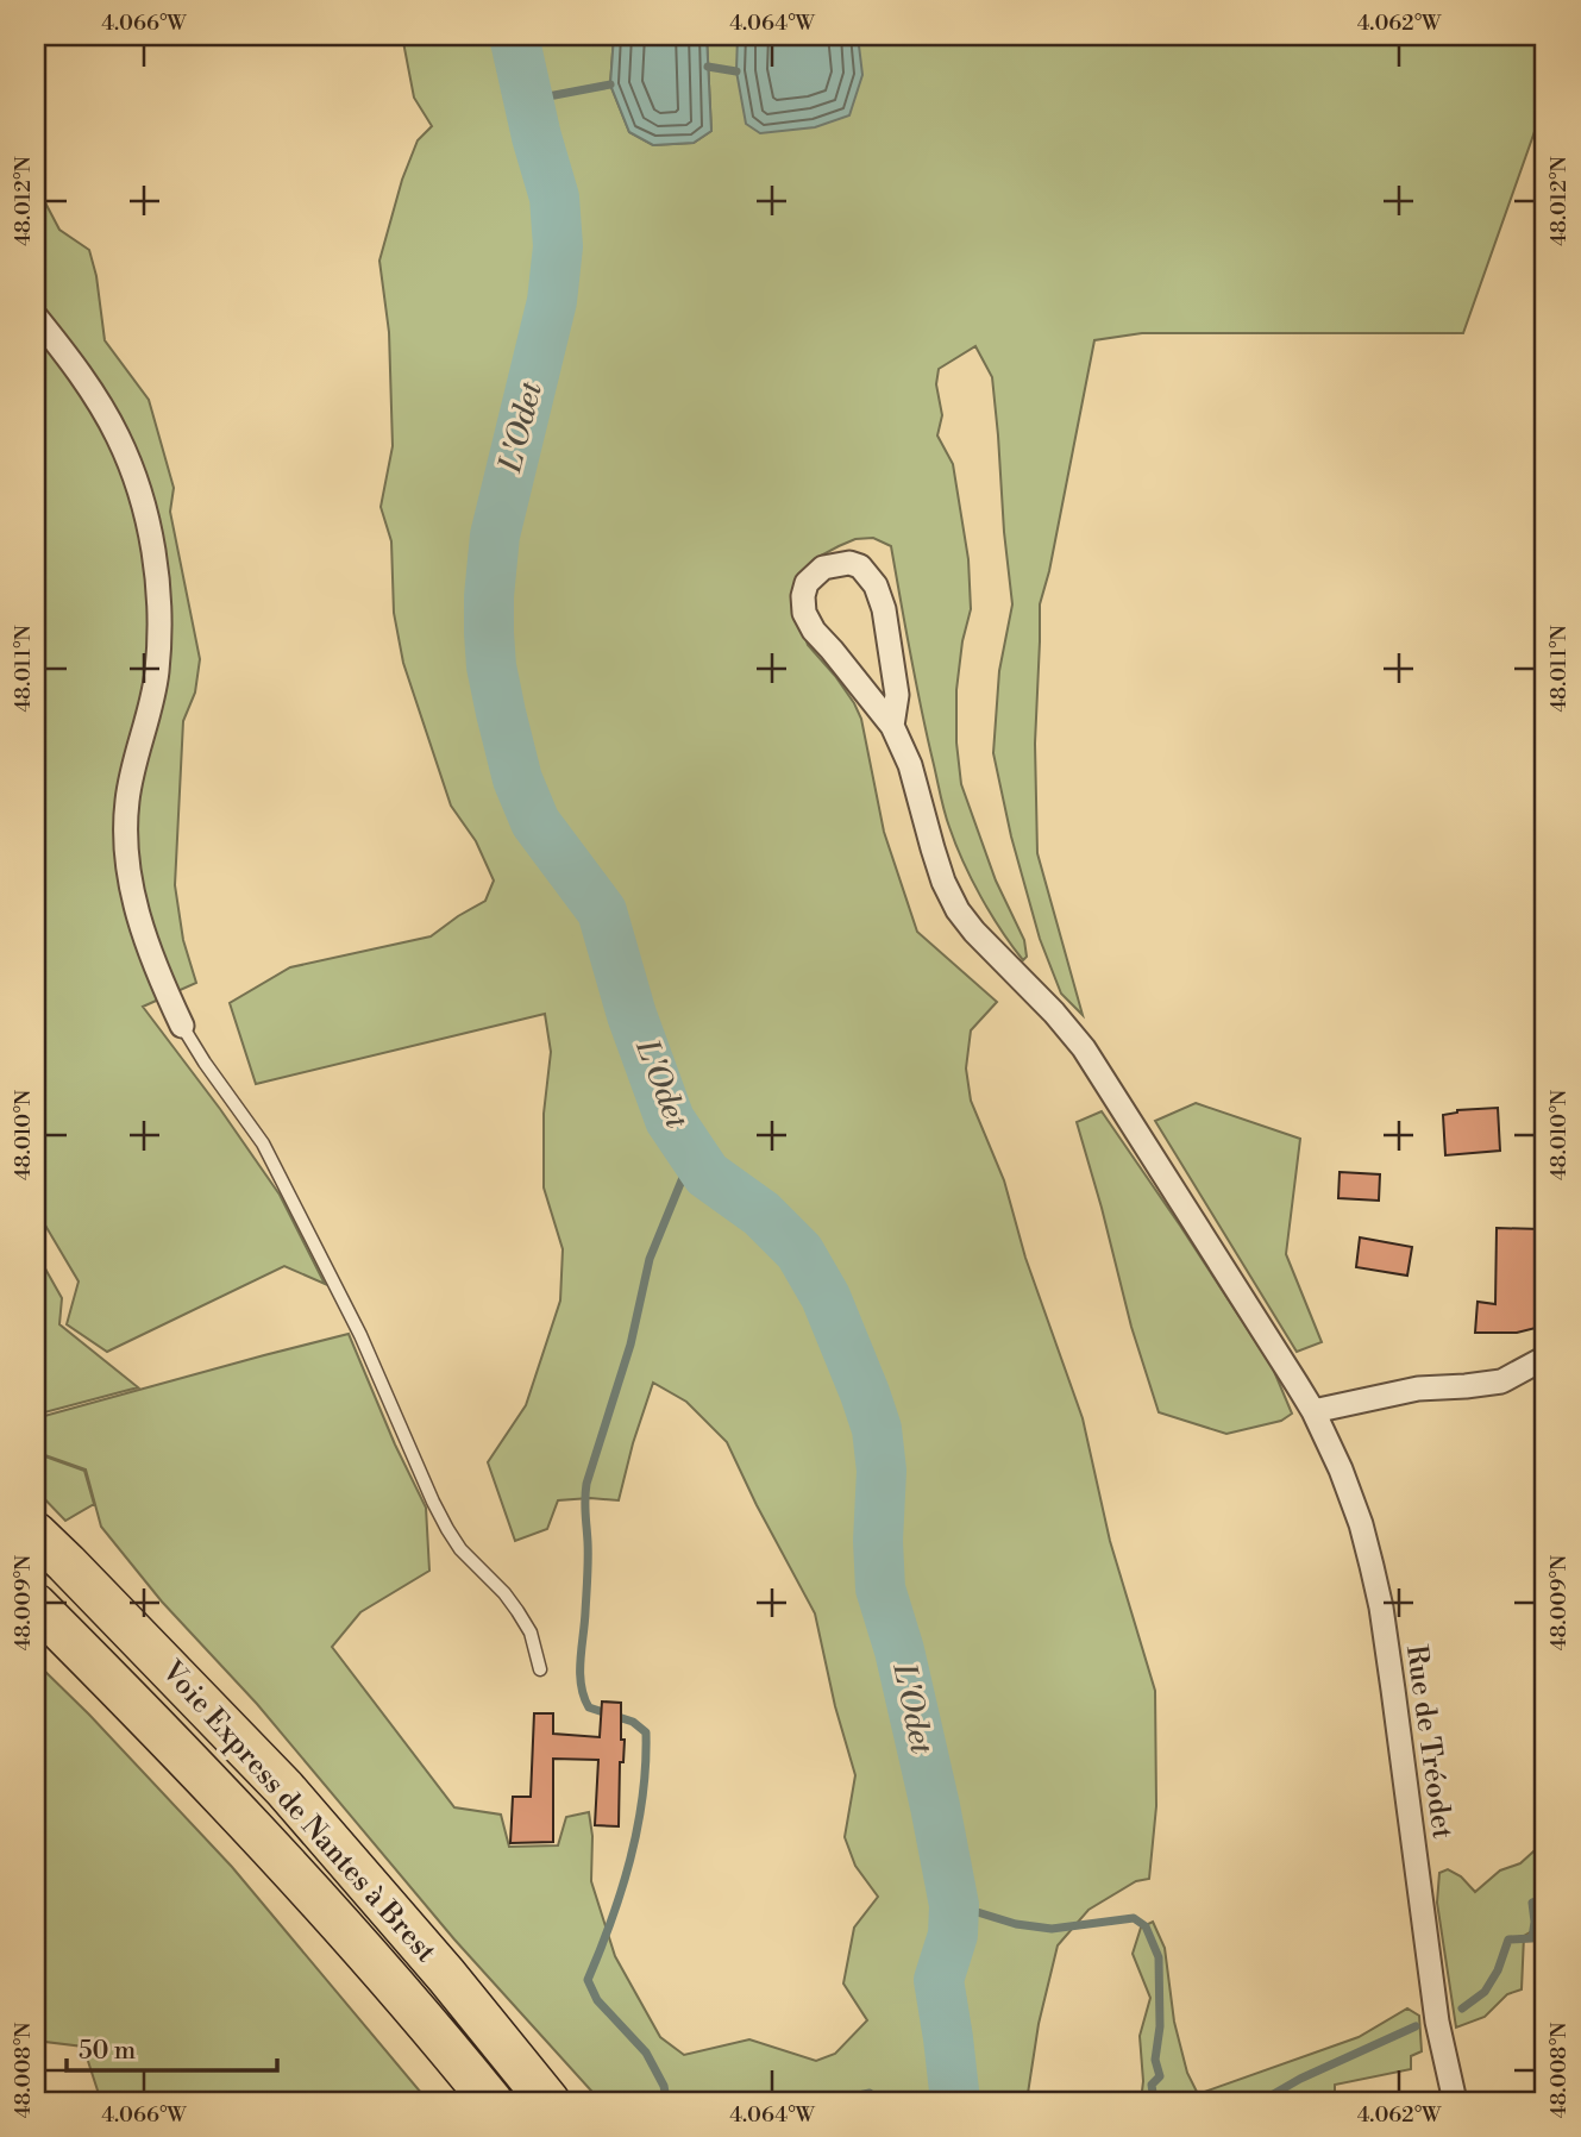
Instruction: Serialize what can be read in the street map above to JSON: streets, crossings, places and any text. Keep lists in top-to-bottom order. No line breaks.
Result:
{"streets":{"highway":["Voie Express de Nantes à Brest"],"street":["Rue de Tréodet"]},"water":["L'Odet"],"scale_bar":"50 m","coordinates":["4.066°W","4.064°W","4.062°W","48.012°N","48.011°N","48.010°N","48.009°N","48.008°N"]}
